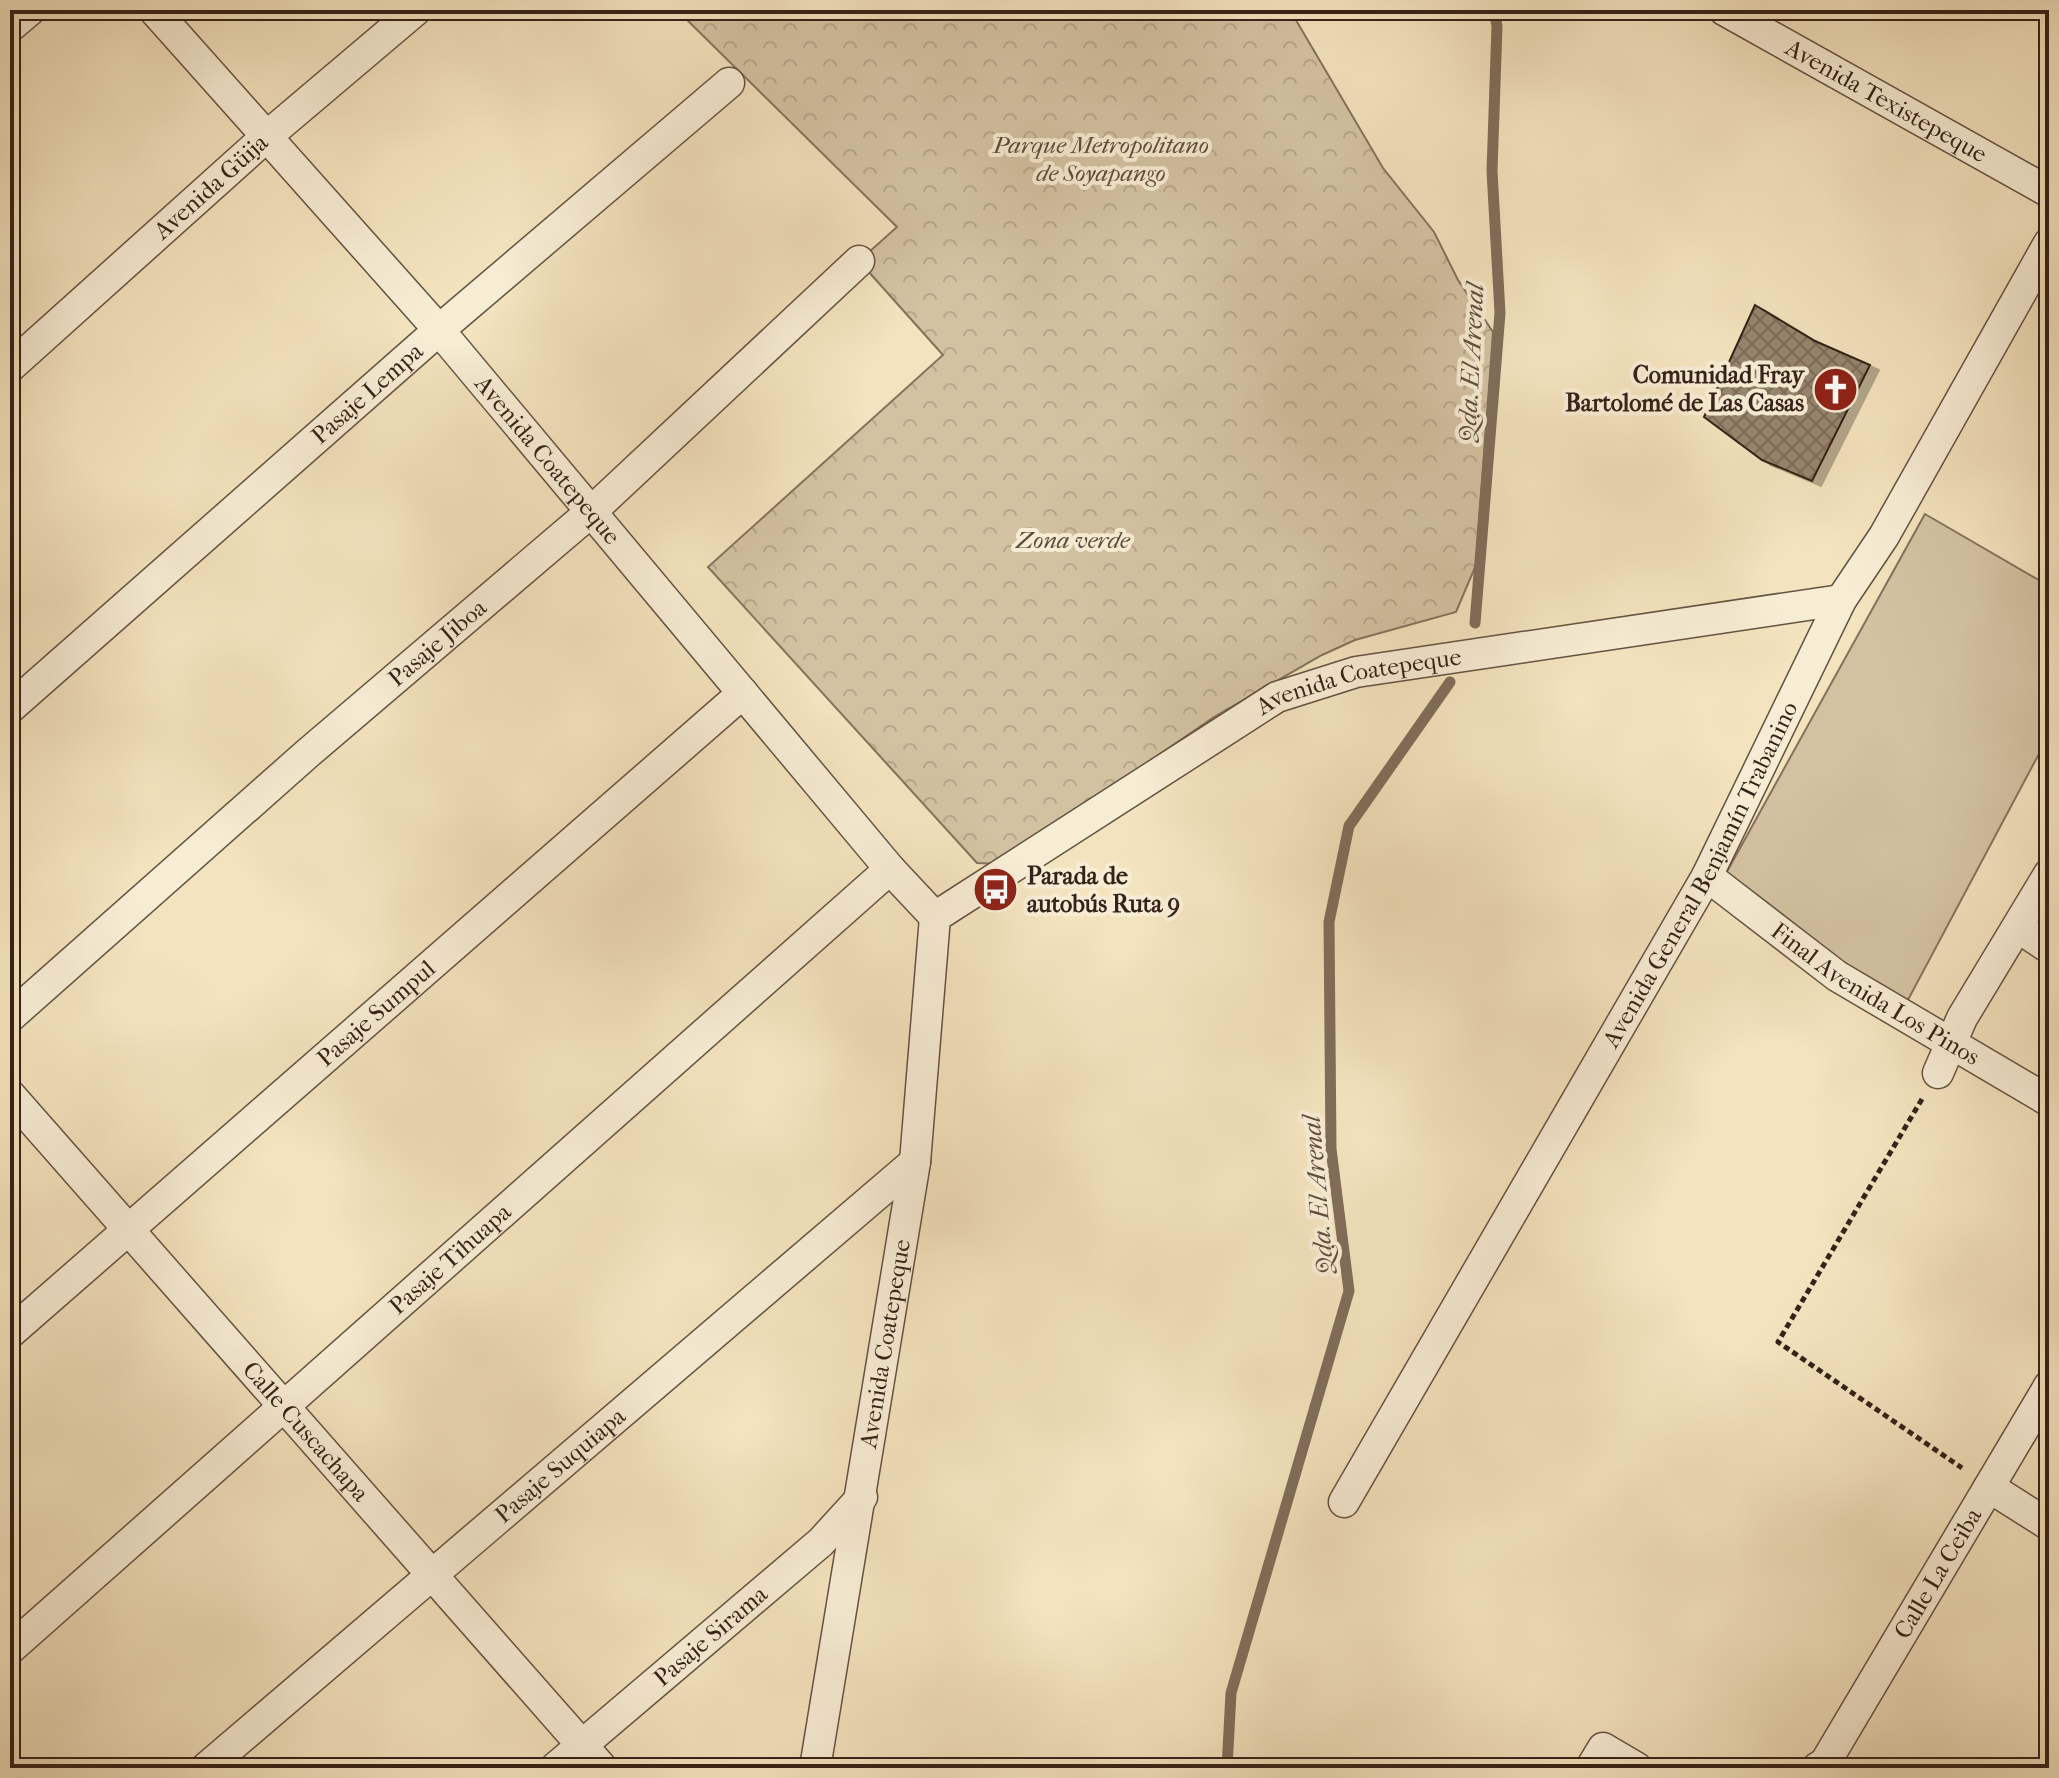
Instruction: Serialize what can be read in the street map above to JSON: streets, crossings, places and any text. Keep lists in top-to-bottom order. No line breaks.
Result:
{"streets":{"street":["Avenida Texistepeque","Avenida Güija","Pasaje Lempa","Avenida Coatepeque","Pasaje Jiboa","Avenida General Benjamín Trabanino","Final Avenida Los Pinos","Pasaje Sumpul","Pasaje Tihuapa","Calle Cuscachapa","Pasaje Suquiapa","Calle La Ceiba","Pasaje Sirama"]},"crossings":[["Avenida Güija","Avenida Coatepeque"],["Pasaje Lempa","Avenida Coatepeque"],["Avenida Coatepeque","Pasaje Jiboa"],["Avenida Coatepeque","Avenida General Benjamín Trabanino"],["Avenida Coatepeque","Pasaje Sumpul"],["Avenida Coatepeque","Pasaje Tihuapa"],["Avenida Coatepeque","Pasaje Suquiapa"],["Avenida Coatepeque","Pasaje Sirama"],["Avenida General Benjamín Trabanino","Final Avenida Los Pinos"],["Pasaje Sumpul","Calle Cuscachapa"],["Pasaje Tihuapa","Calle Cuscachapa"],["Calle Cuscachapa","Pasaje Suquiapa"],["Calle Cuscachapa","Pasaje Sirama"]],"water":["Qda. El Arenal"],"parks":["Parque Metropolitano de Soyapango","Zona verde"],"places":{"church":["Comunidad Fray Bartolomé de Las Casas"],"bus stop":["Parada de autobús Ruta 9"]}}
